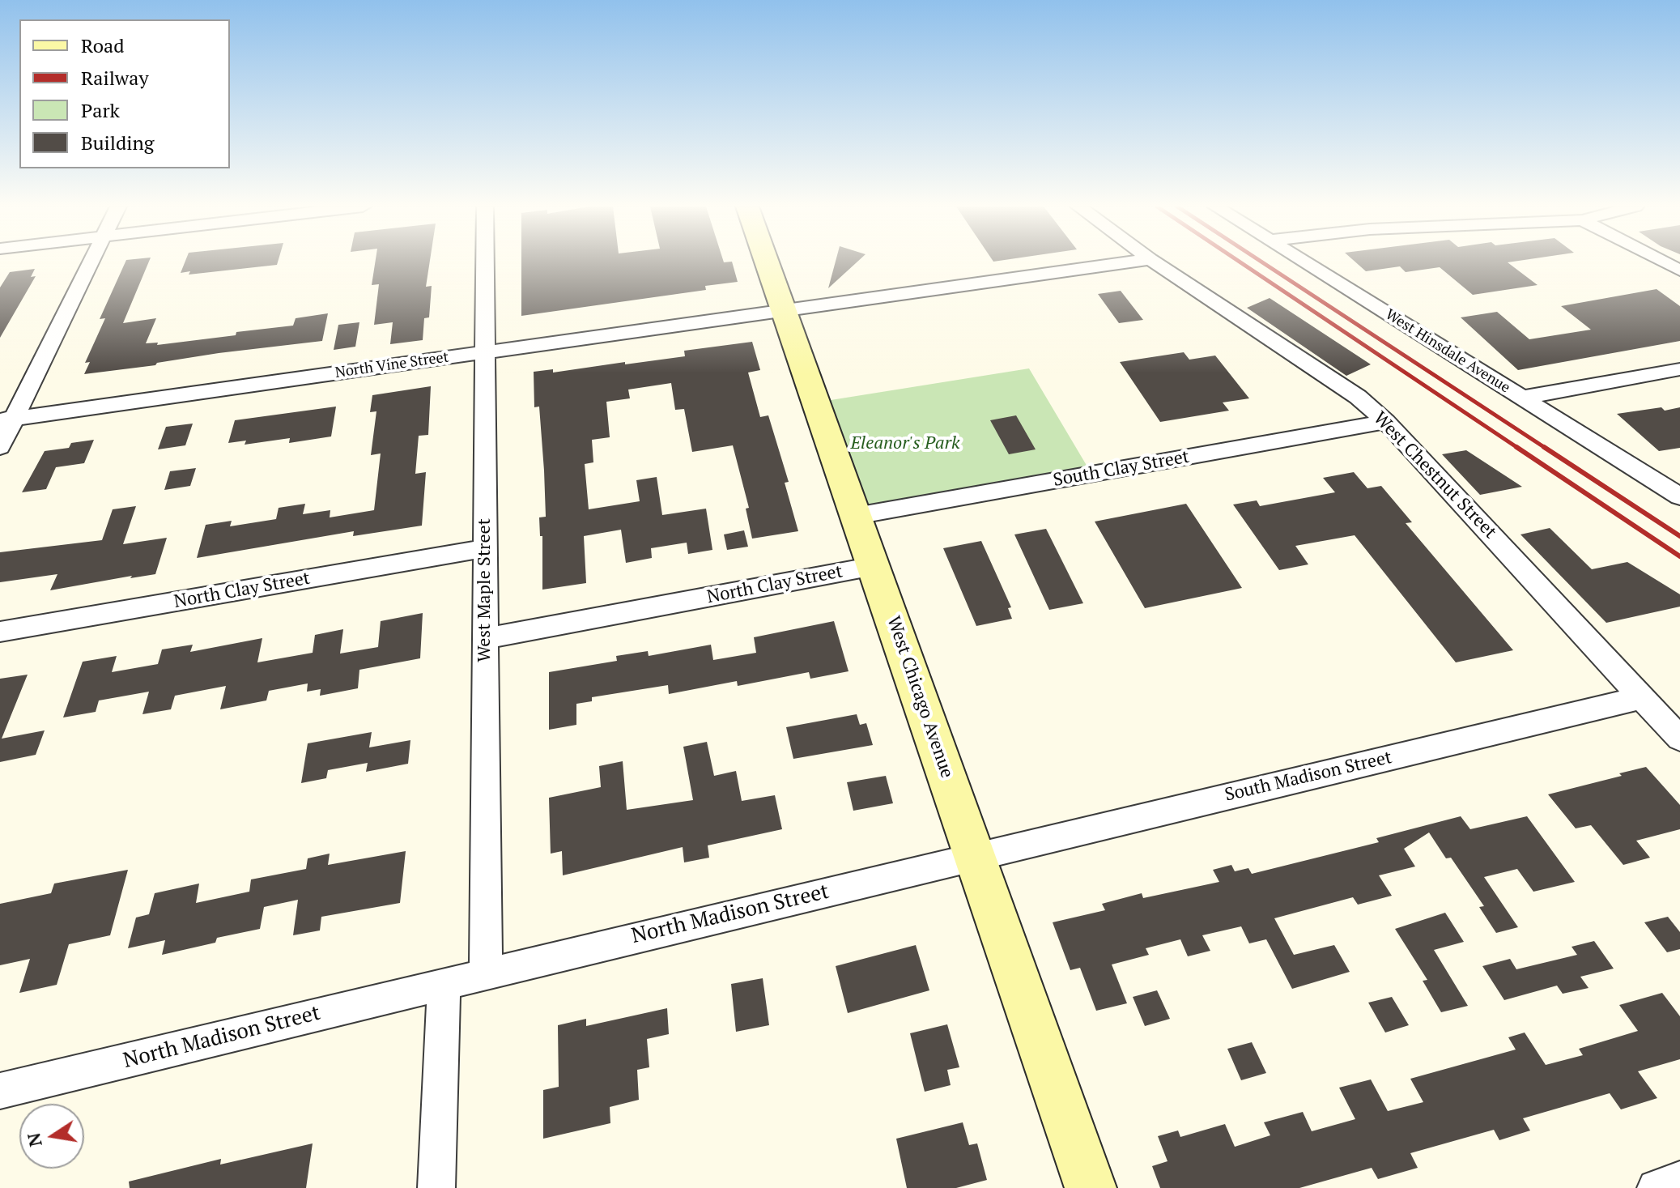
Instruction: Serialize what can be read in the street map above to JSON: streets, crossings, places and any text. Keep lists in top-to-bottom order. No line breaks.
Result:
{"streets":{"main road":["West Chicago Avenue"],"street":["West Hinsdale Avenue","North Vine Street","South Clay Street","West Chestnut Street","North Clay Street","West Maple Street","South Madison Street","North Madison Street"]},"crossings":[["North Vine Street","West Maple Street"],["North Vine Street","West Chicago Avenue"],["South Clay Street","West Chestnut Street"],["South Clay Street","West Chicago Avenue"],["West Chestnut Street","South Madison Street"],["North Clay Street","West Maple Street"],["North Clay Street","West Chicago Avenue"],["West Maple Street","North Madison Street"],["West Chicago Avenue","South Madison Street"],["West Chicago Avenue","North Madison Street"],["South Madison Street","North Madison Street"]],"parks":["Eleanor's Park"],"legend":["Road","Railway","Park","Building"],"north":"left"}
